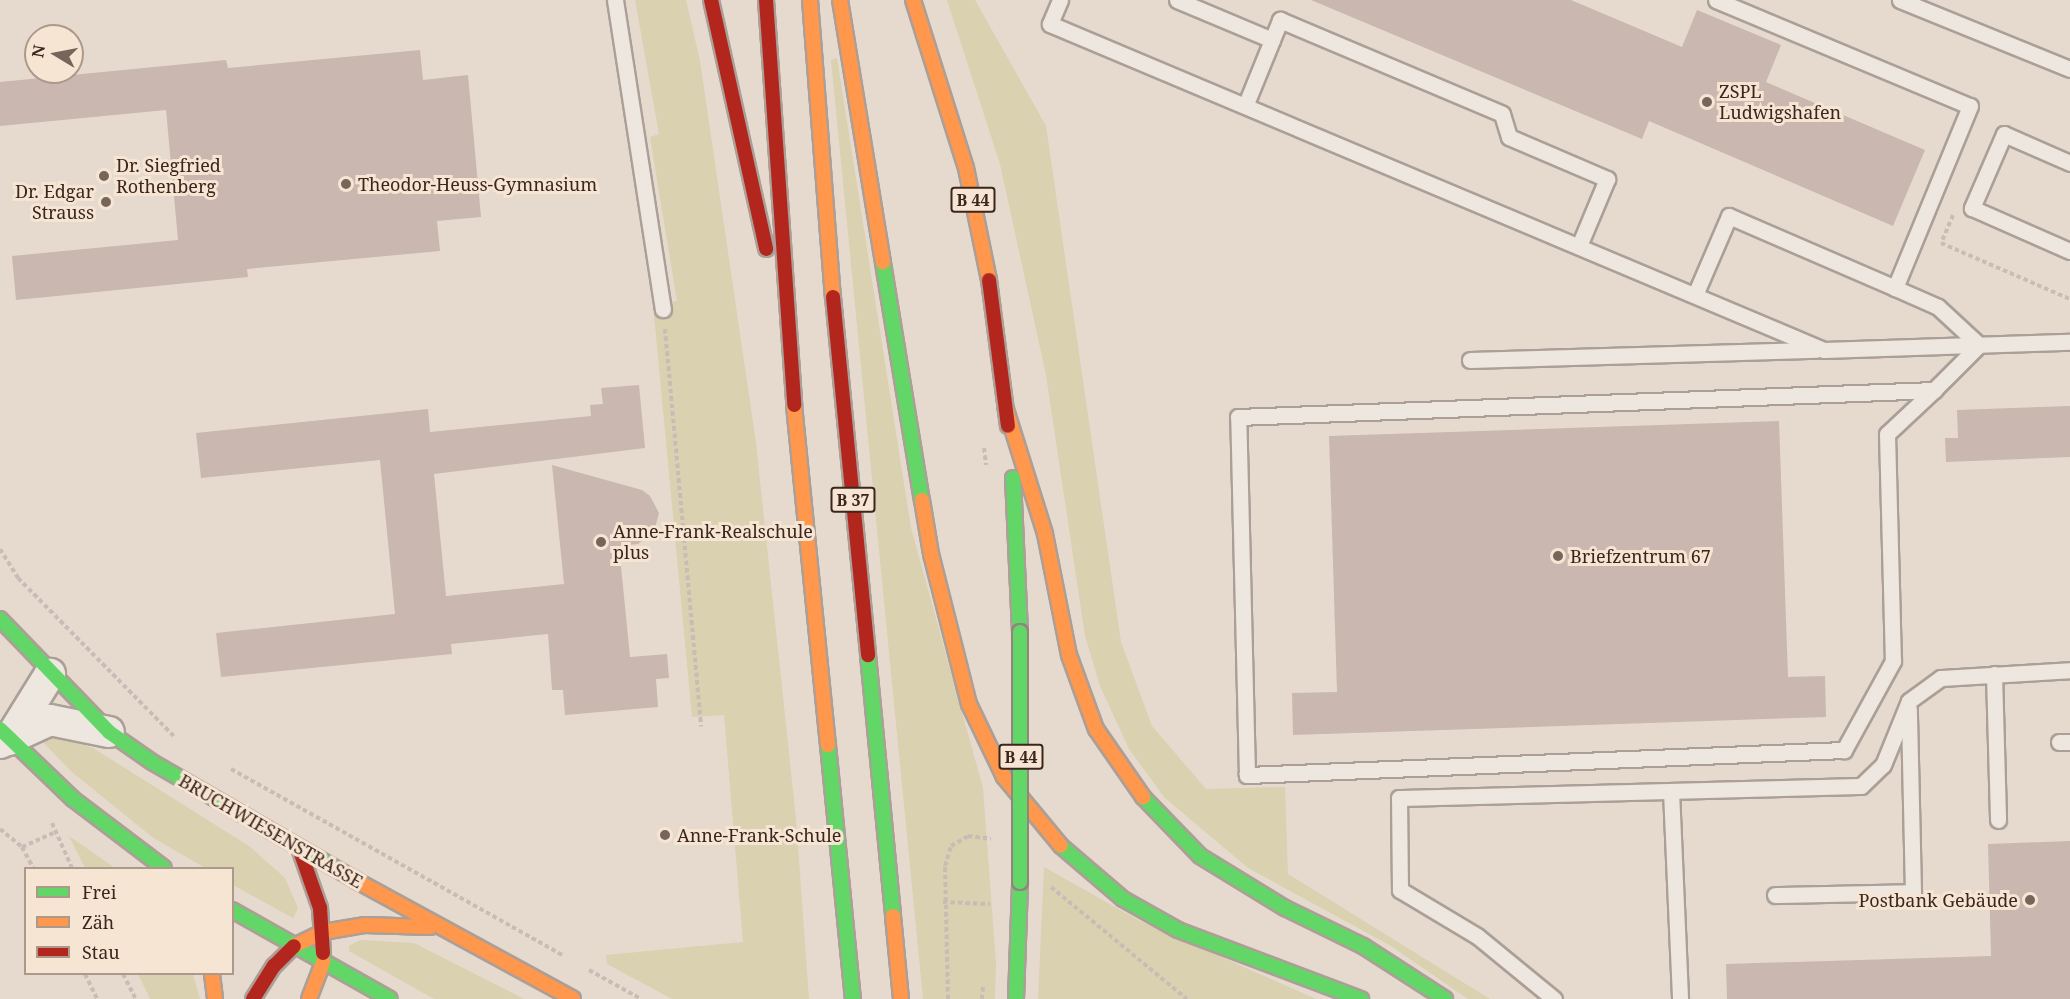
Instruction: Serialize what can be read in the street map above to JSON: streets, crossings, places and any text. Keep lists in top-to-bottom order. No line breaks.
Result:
{"streets":{"main road":["B 44","B 37","BRUCHWIESENSTRASSE"]},"places":["ZSPL Ludwigshafen","Dr. Siegfried Rothenberg","Theodor-Heuss-Gymnasium","Dr. Edgar Strauss","Anne-Frank-Realschule plus","Briefzentrum 67","Anne-Frank-Schule","Postbank Gebäude"],"legend":["Frei","Zäh","Stau"],"north":"left"}
